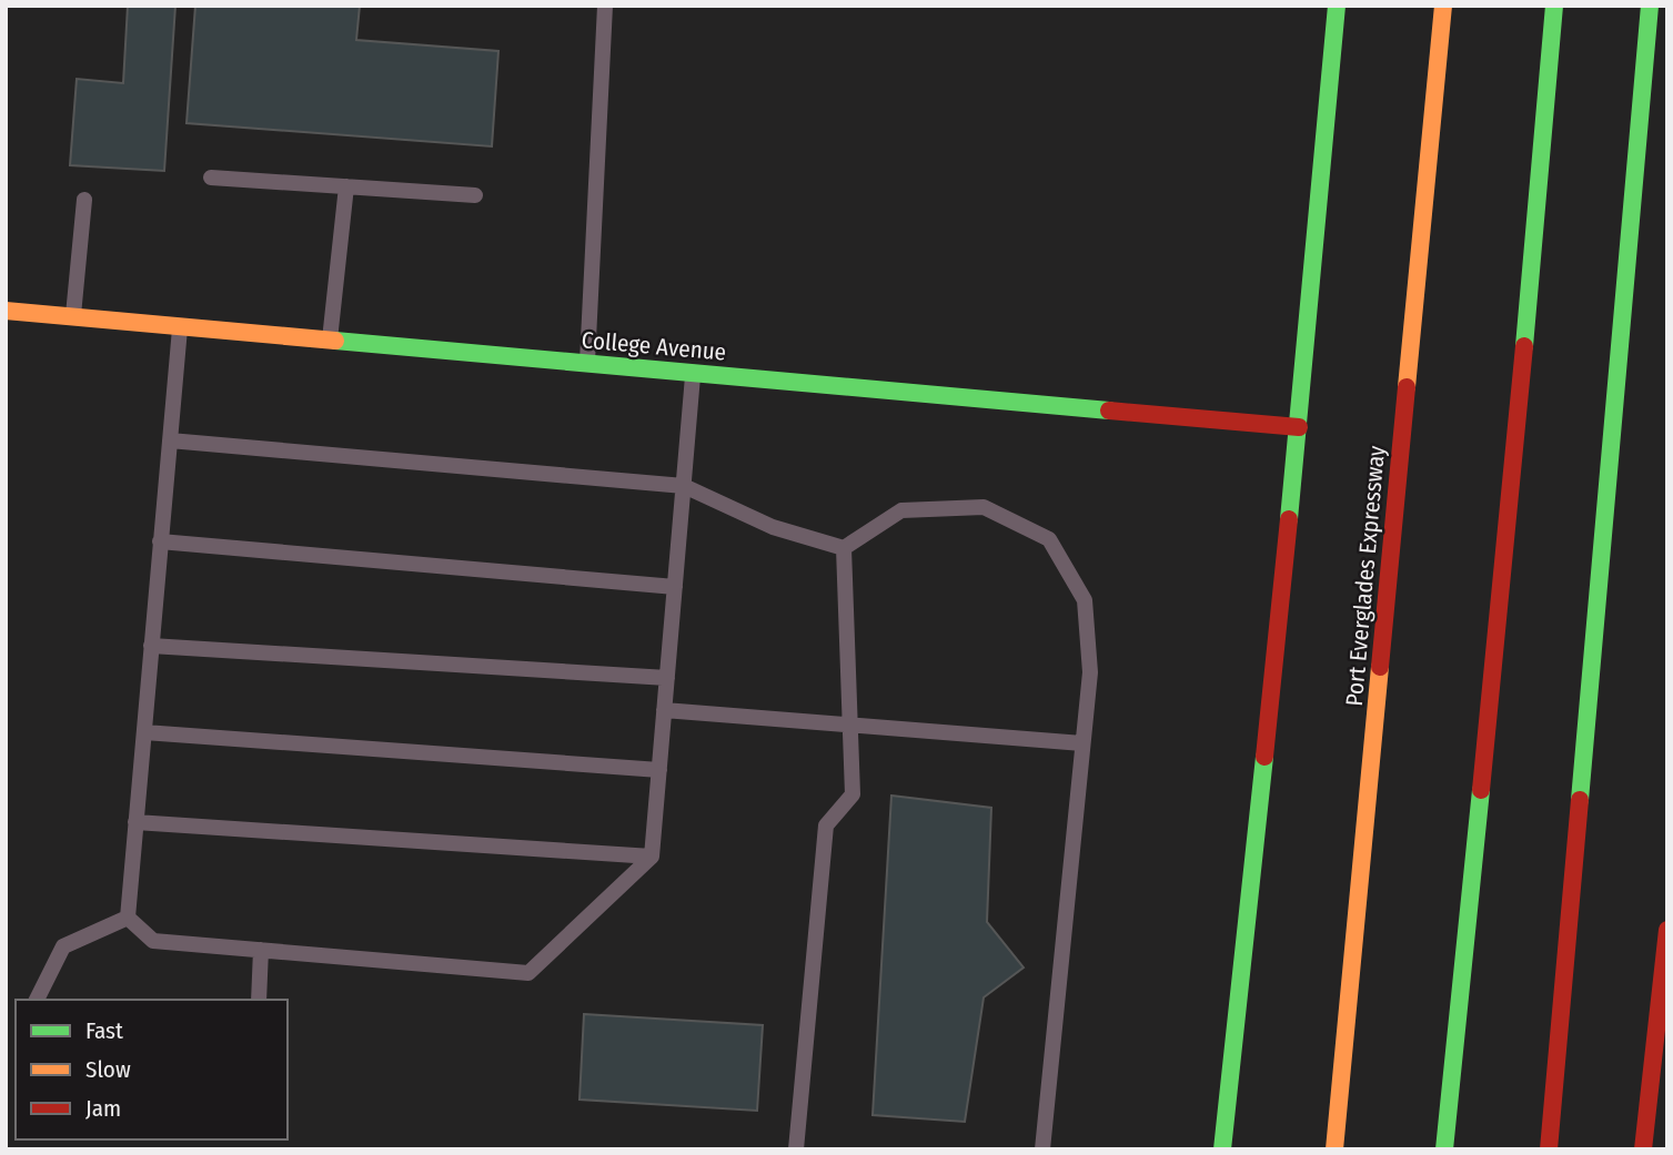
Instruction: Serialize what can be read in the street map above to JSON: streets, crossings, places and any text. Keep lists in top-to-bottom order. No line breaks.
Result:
{"streets":{"main road":["College Avenue","Port Everglades Expressway"]},"legend":["Fast","Slow","Jam"]}
